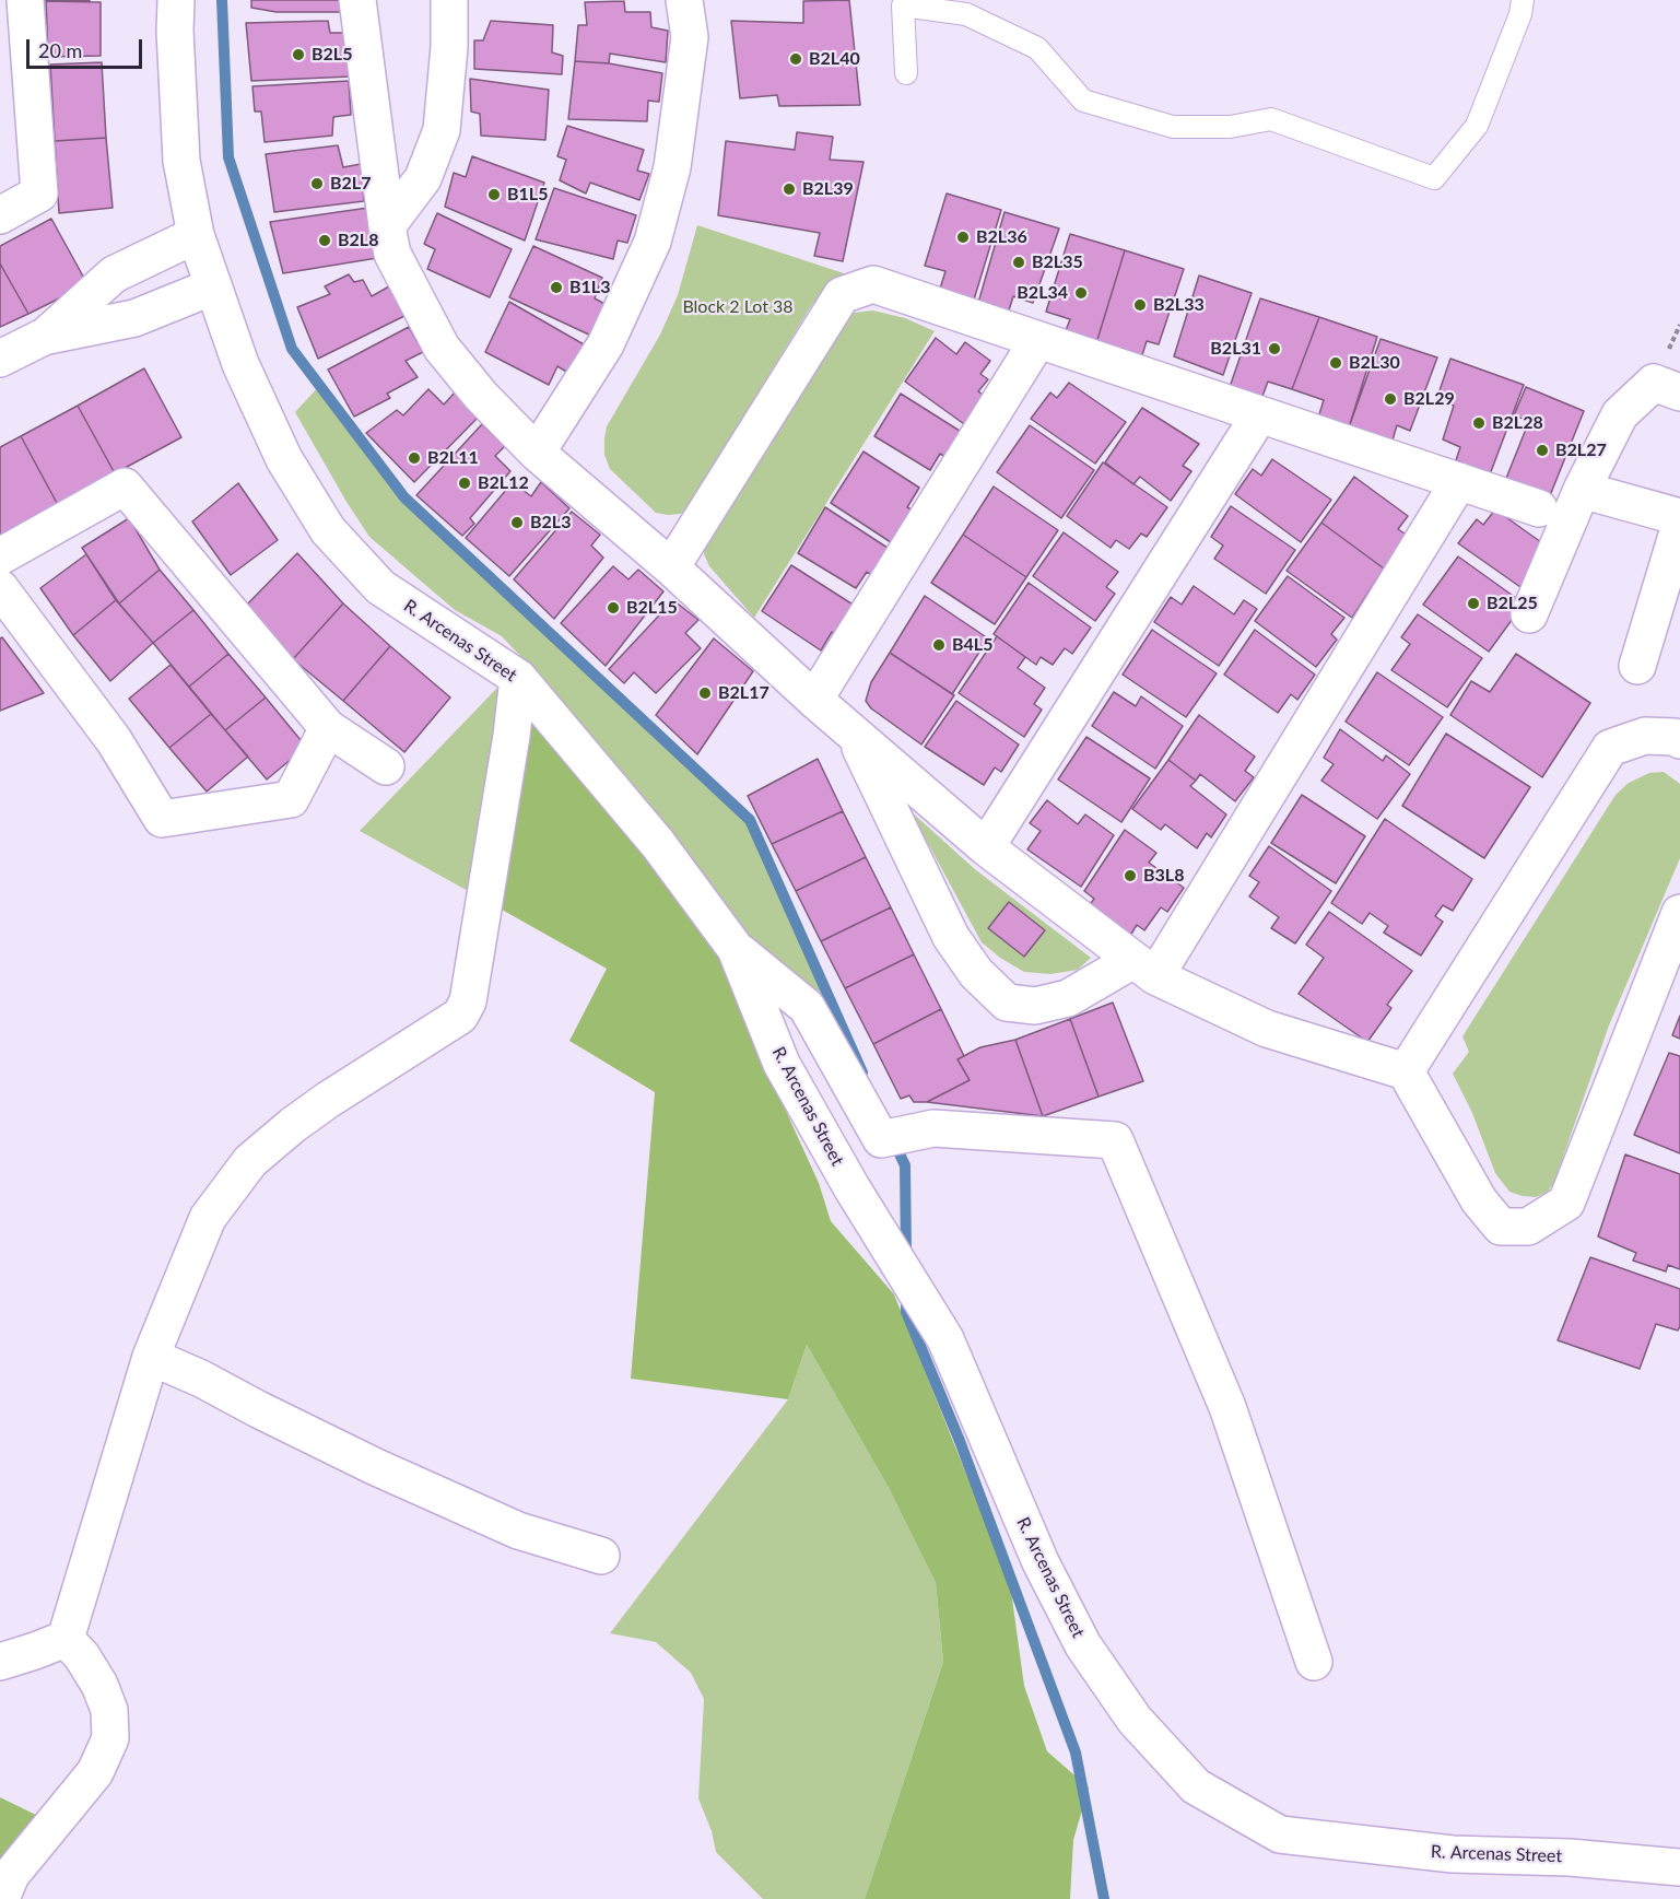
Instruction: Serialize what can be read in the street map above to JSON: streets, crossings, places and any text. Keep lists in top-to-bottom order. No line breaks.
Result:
{"streets":{"street":["R. Arcenas Street"]},"parks":["Block 2 Lot 38"],"places":["B2L5","B2L40","B2L7","B2L39","B1L5","B2L36","B2L8","B2L35","B1L3","B2L34","B2L33","B2L31","B2L30","B2L29","B2L28","B2L27","B2L11","B2L12","B2L3","B2L25","B2L15","B4L5","B2L17","B3L8"],"scale_bar":"20 m"}
